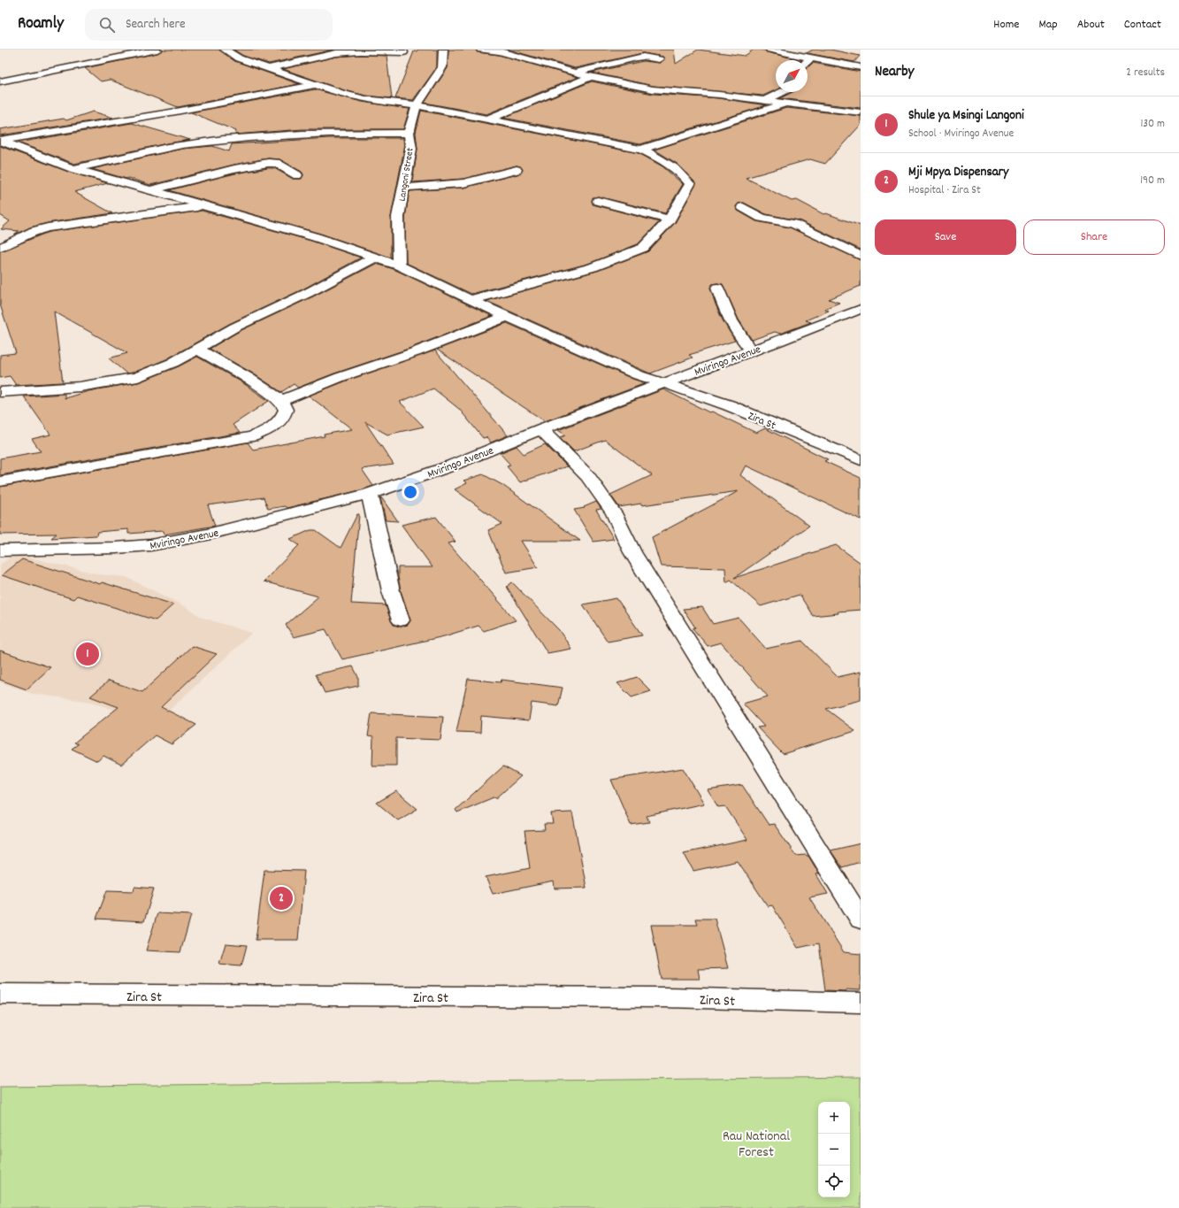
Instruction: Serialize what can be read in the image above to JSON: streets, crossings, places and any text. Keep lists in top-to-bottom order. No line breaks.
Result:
{"streets":{"street":["Langoni Street","Mviringo Avenue","Zira St"]},"crossings":[["Langoni Street","Zira St"],["Mviringo Avenue","Zira St"]],"parks":["Rau National Forest"],"north":"top right","page":{"header":"Roamly","search":"Search here","nav":["Home","Map","About","Contact"],"heading":["Nearby","2 results"],"list":[{"mark":"1","name":"Shule ya Msingi Langoni","note":"School · Mviringo Avenue","value":"130 m"},{"mark":"2","name":"Mji Mpya Dispensary","note":"Hospital · Zira St","value":"190 m"}],"buttons":["Save","Share"],"pins":["1","2"],"map_buttons":["+","−"]}}
